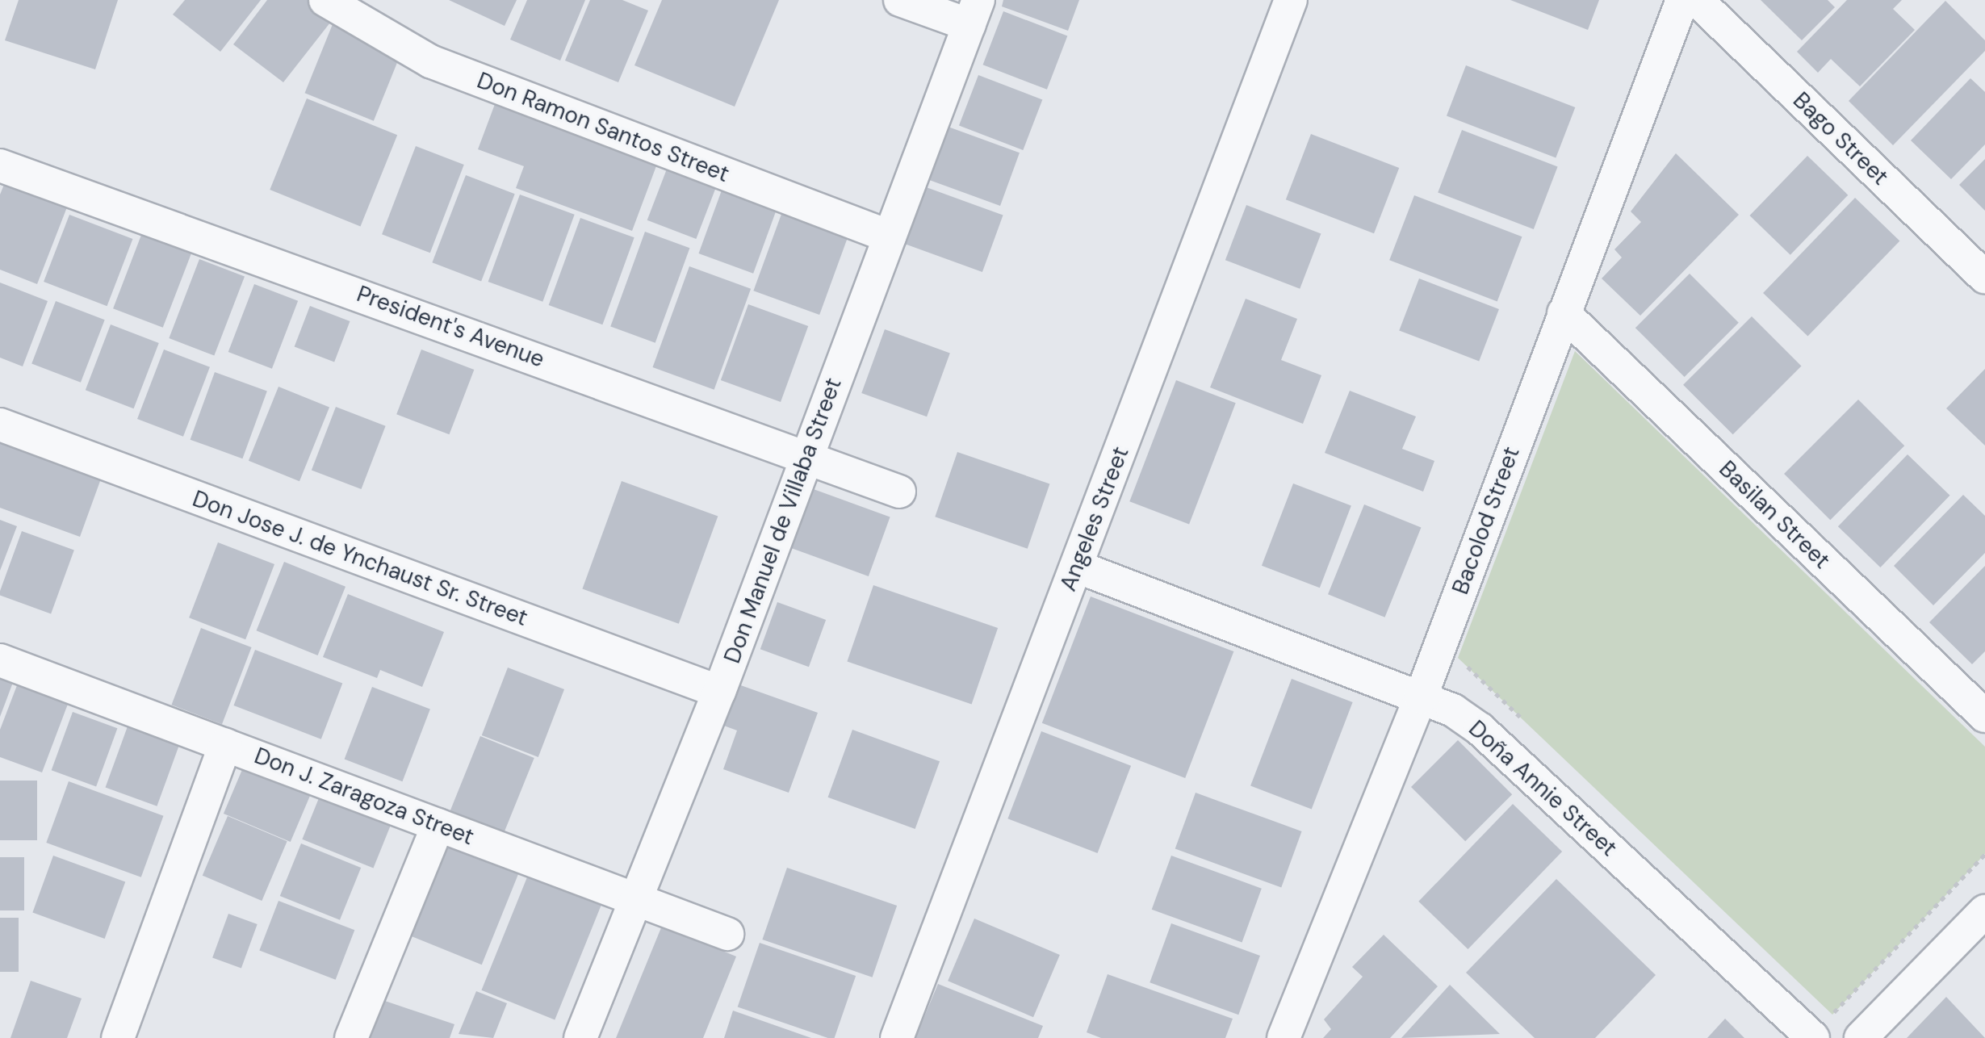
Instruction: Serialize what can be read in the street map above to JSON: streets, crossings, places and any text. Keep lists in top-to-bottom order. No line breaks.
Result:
{"streets":{"street":["Don Ramon Santos Street","Bago Street","President's Avenue","Basilan Street","Angeles Street","Don Manuel de Villaba Street","Bacolod Street","Don Jose J. de Ynchaust Sr. Street","Doña Annie Street","Don J. Zaragoza Street"]},"crossings":[["Don Ramon Santos Street","Don Manuel de Villaba Street"],["President's Avenue","Don Manuel de Villaba Street"],["Basilan Street","Bacolod Street"],["Angeles Street","Doña Annie Street"],["Don Manuel de Villaba Street","Don Jose J. de Ynchaust Sr. Street"],["Don Manuel de Villaba Street","Don J. Zaragoza Street"],["Bacolod Street","Doña Annie Street"]]}
